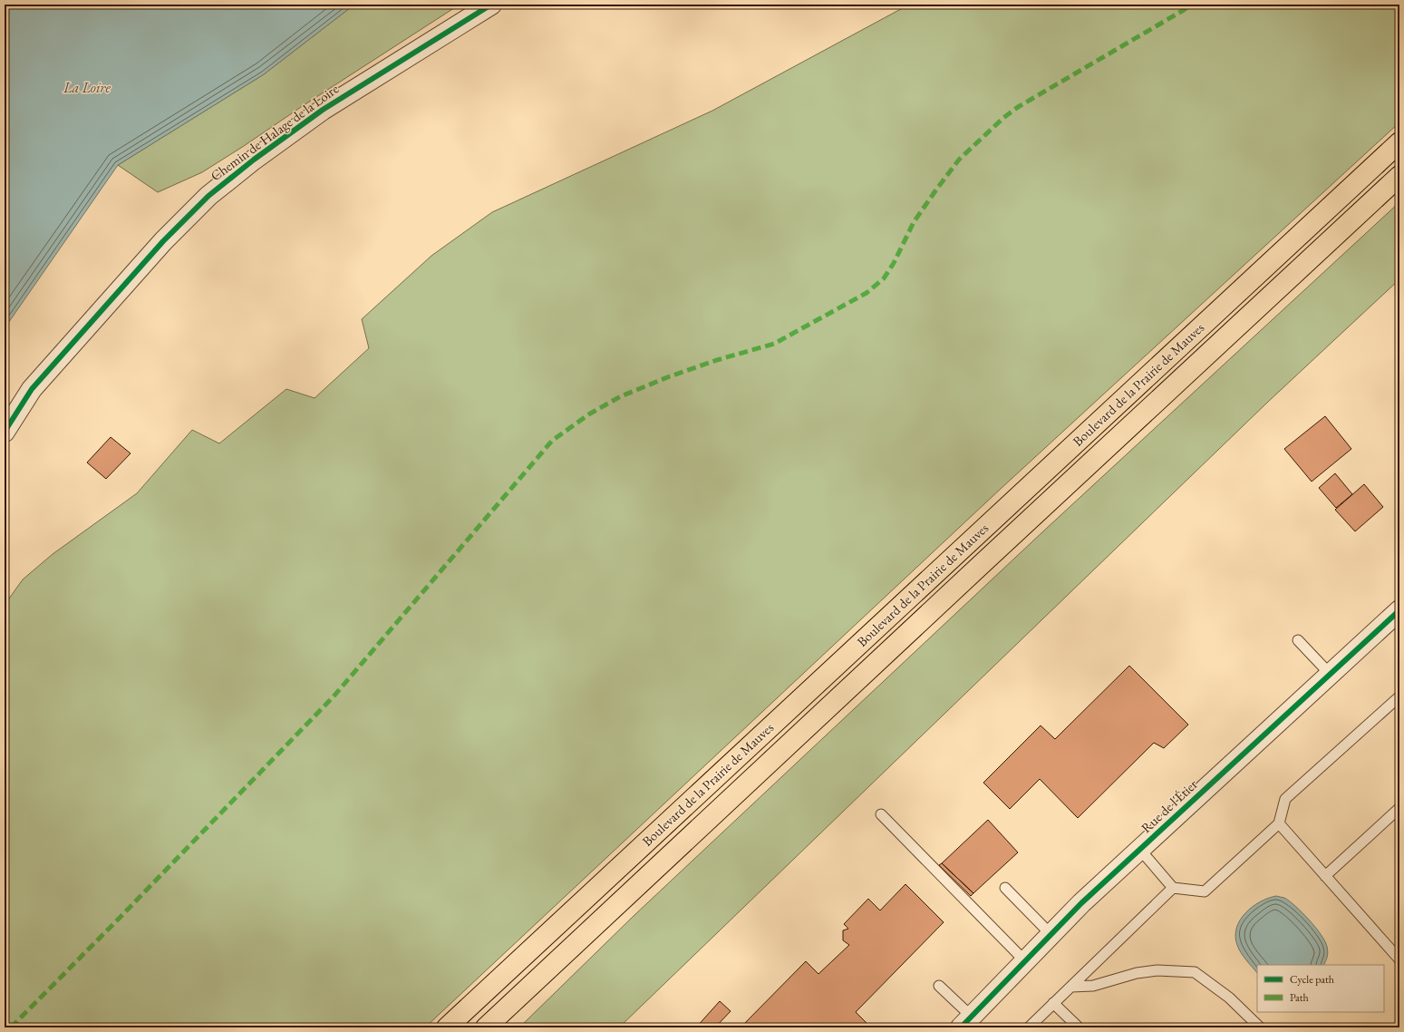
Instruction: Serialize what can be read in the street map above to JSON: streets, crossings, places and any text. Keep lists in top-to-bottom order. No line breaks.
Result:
{"streets":{"main road":["Boulevard de la Prairie de Mauves"],"street":["Chemin de Halage de la Loire","Rue de l'Étier"]},"water":["La Loire"],"legend":["Cycle path","Path"]}
